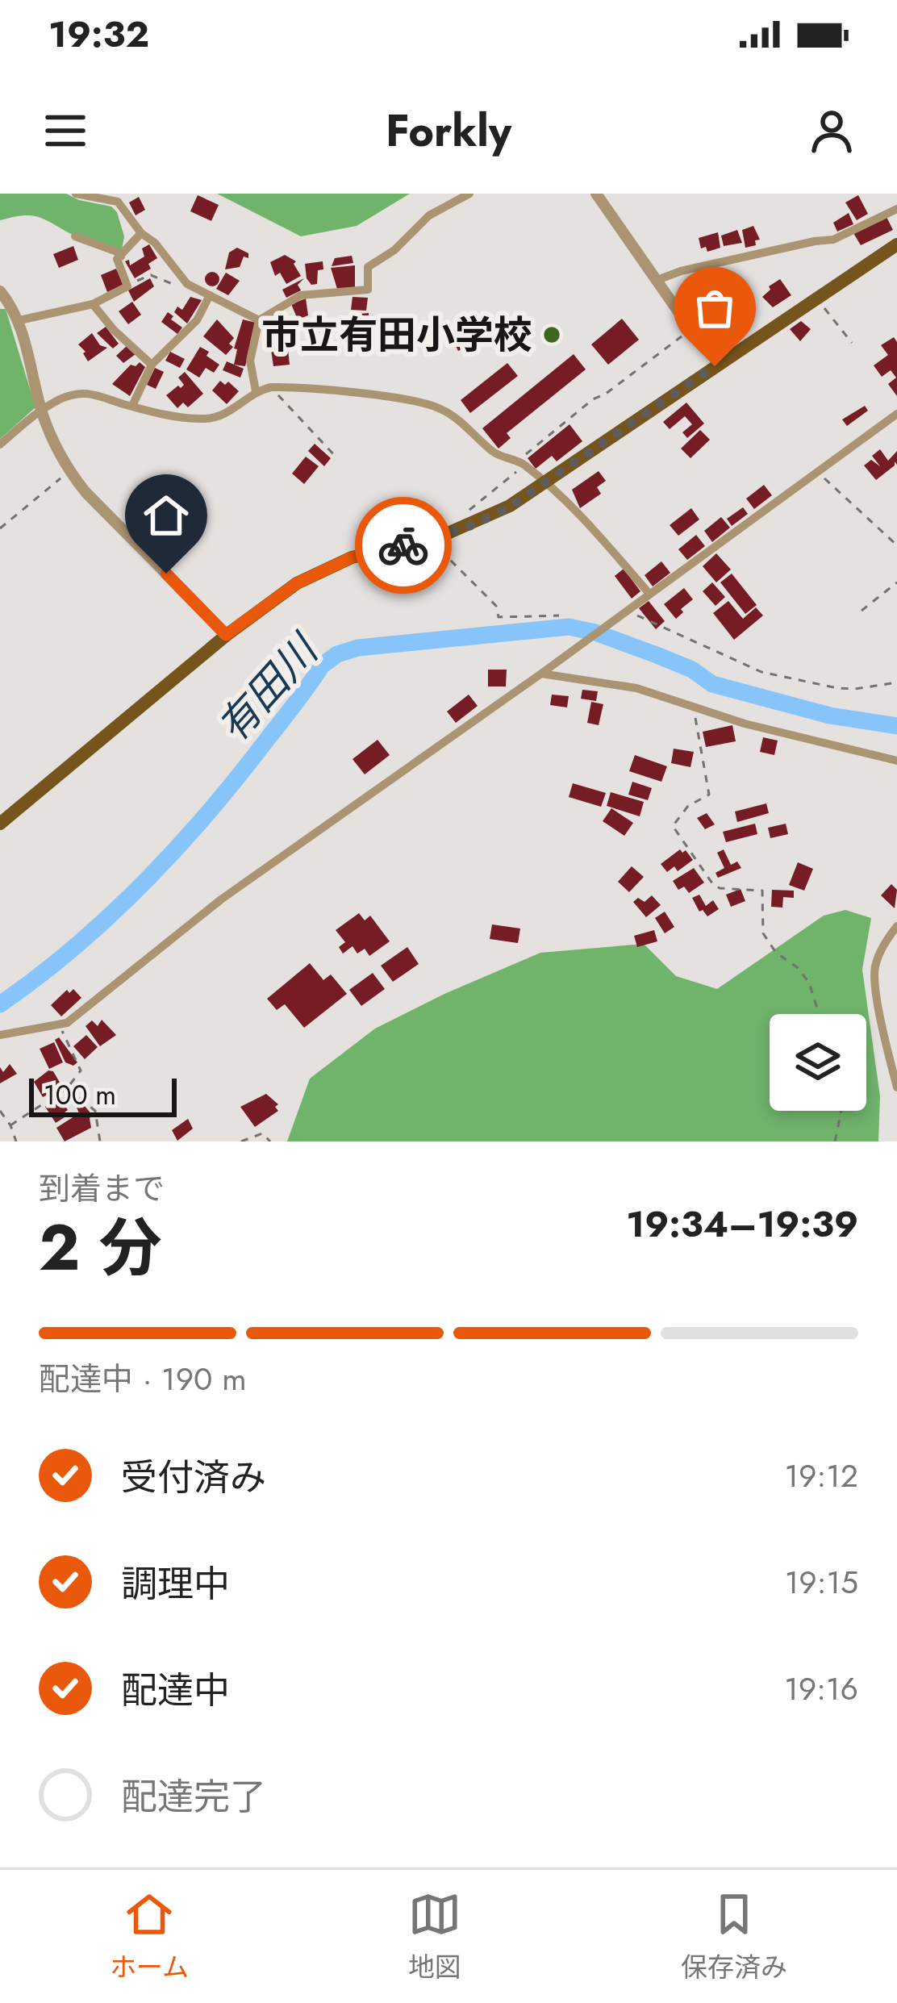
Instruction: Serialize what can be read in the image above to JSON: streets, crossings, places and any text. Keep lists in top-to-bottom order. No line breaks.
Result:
{"water":["有田川"],"places":["市立有田小学校"],"scale_bar":"100 m","page":{"status":"19:32","header":"Forkly","scale":"100 m","heading":["2 分","到着まで","19:34–19:39"],"bar":"配達中 · 190 m","list":[["受付済み","19:12"],["調理中","19:15"],["配達中","19:16"],"配達完了"],"tabs":["ホーム","地図","保存済み"]}}
